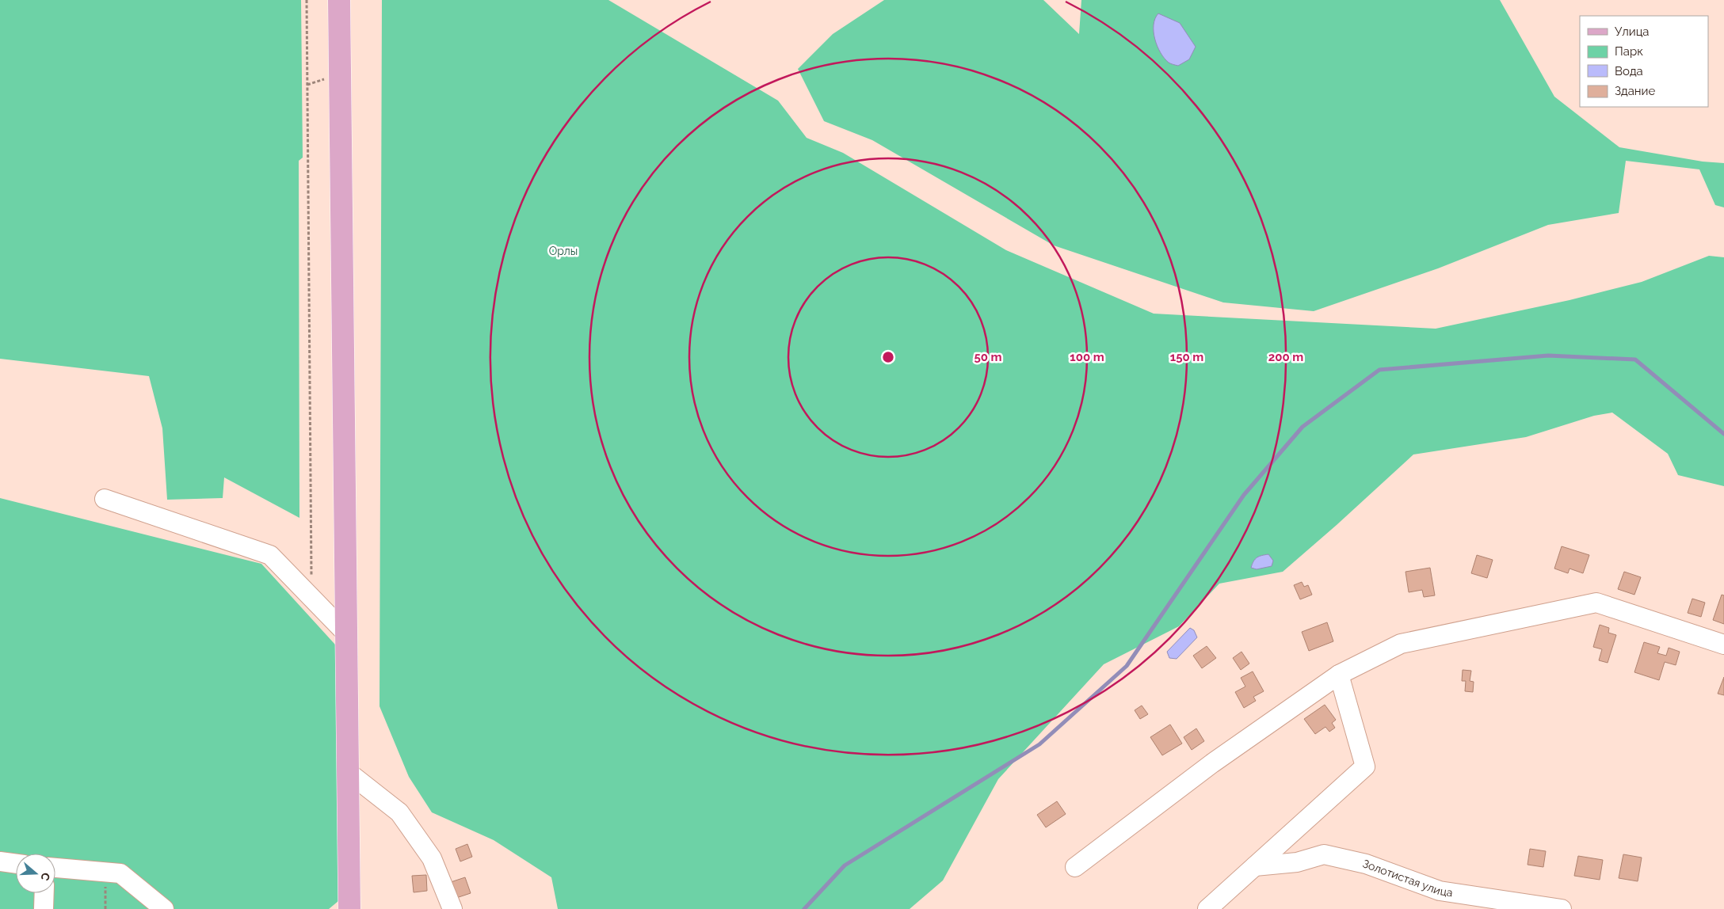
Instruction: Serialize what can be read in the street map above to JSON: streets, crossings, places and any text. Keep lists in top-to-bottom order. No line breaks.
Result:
{"streets":{"street":["Золотистая улица"]},"parks":["Орлы"],"legend":["Улица","Парк","Вода","Здание"],"north":"right","rings":["50 m","100 m","150 m","200 m"]}
